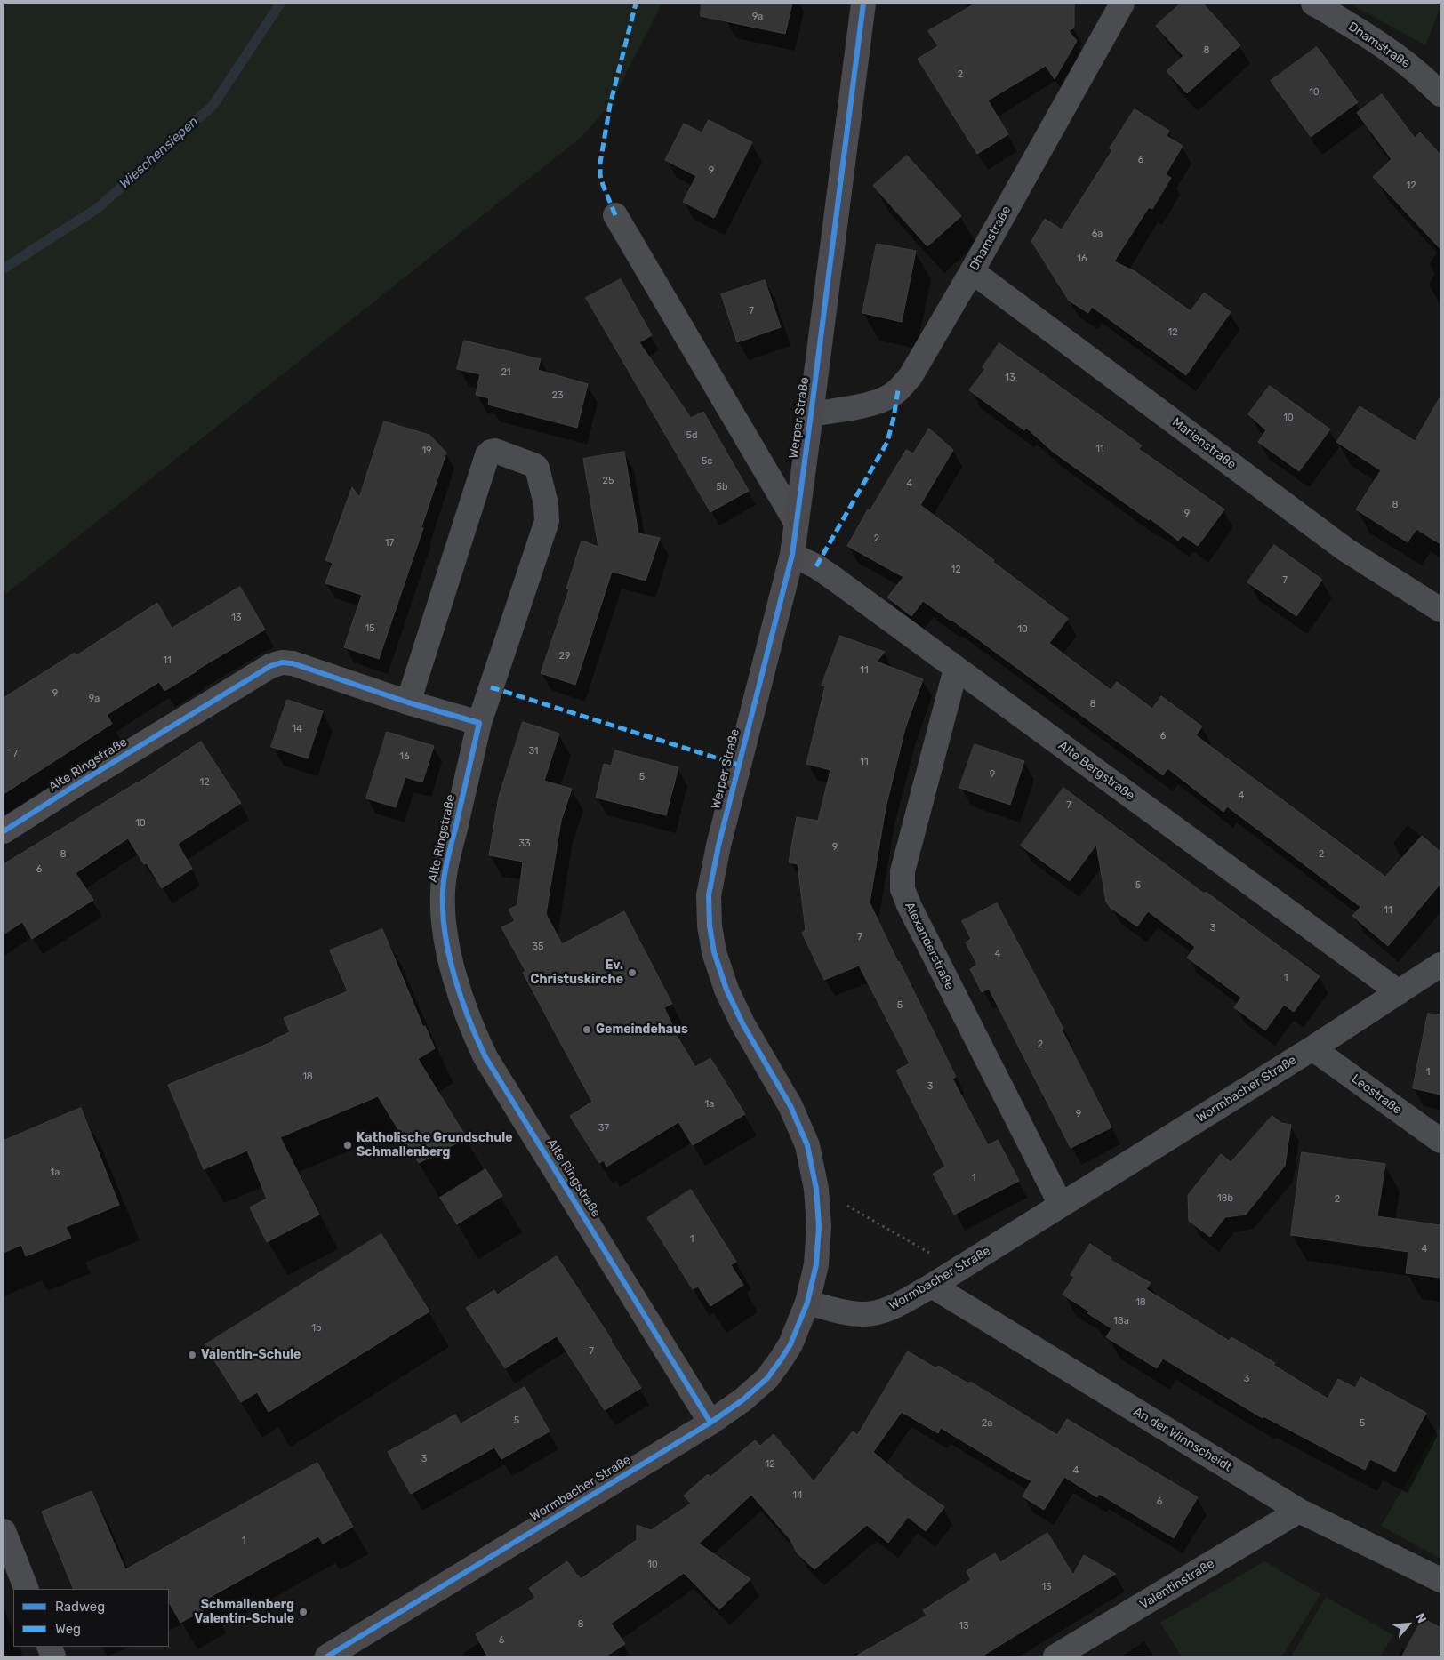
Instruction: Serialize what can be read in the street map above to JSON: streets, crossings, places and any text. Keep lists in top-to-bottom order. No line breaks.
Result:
{"streets":{"main road":["Werper Straße","Wormbacher Straße"],"street":["Dhamstraße","Marienstraße","Alte Ringstraße","Alte Bergstraße","Alexanderstraße","Leostraße","An der Winnscheidt","Valentinstraße"]},"crossings":[["Dhamstraße","Werper Straße"],["Dhamstraße","Marienstraße"],["Werper Straße","Alte Bergstraße"],["Werper Straße","Wormbacher Straße"],["Alte Ringstraße","Wormbacher Straße"],["Alte Bergstraße","Alexanderstraße"],["Alte Bergstraße","Wormbacher Straße"],["Alexanderstraße","Wormbacher Straße"],["Wormbacher Straße","Leostraße"],["Wormbacher Straße","An der Winnscheidt"],["An der Winnscheidt","Valentinstraße"]],"water":["Wieschensiepen"],"places":["Ev. Christuskirche","Gemeindehaus","Katholische Grundschule Schmallenberg","Valentin-Schule","Schmallenberg Valentin-Schule"],"house_numbers":["9a","8","2","10","6","9","12","6a","16","7","12","21","13","23","10","5d","11","19","5c","25","4","5b","8","9","2","17","12","7","13","15","10","29","11","11","9","9a","8","14","6","31","7","16","11","9","5","12","4","7","10","33","9","8","2","6","5","11","3","7","35","4","1","5","2","1","18","3","1a","9","37","1a","1","18b","2","1","4","18","18a","1b","7","3","5","2a","5","3","12","4","14","6","1","10","15","8","13","6"],"legend":["Radweg","Weg"],"north":"top right"}
